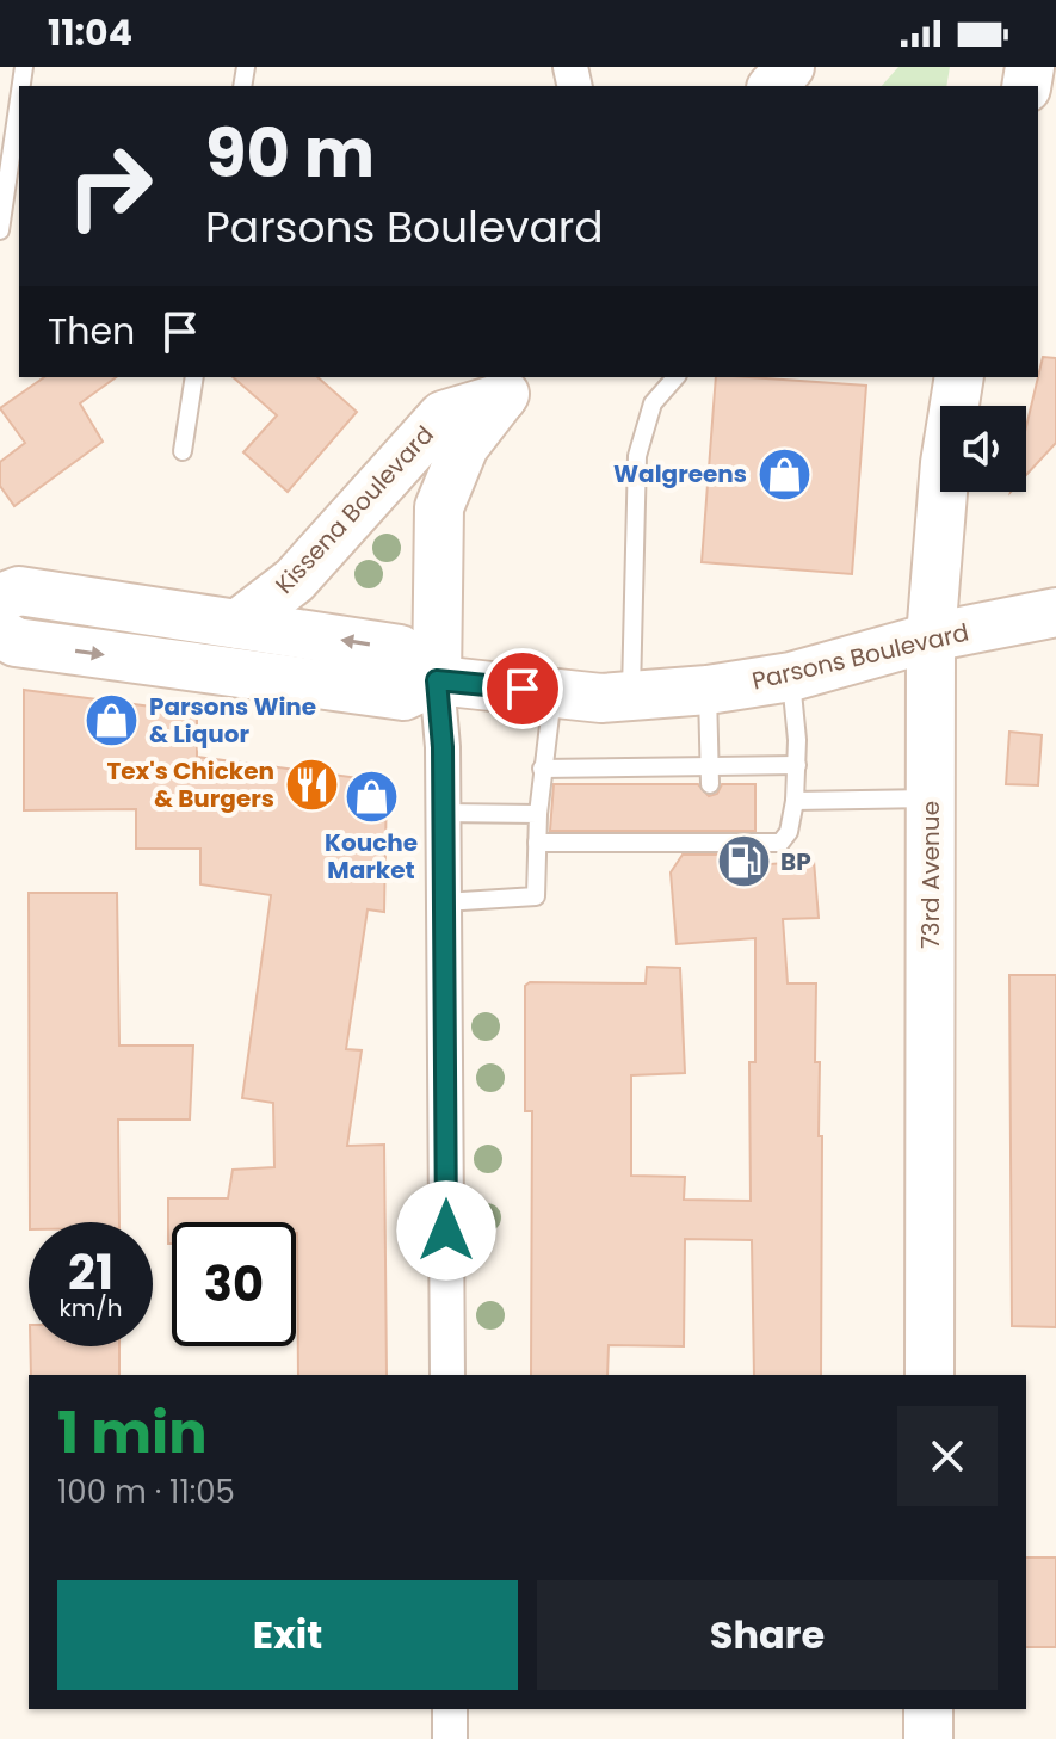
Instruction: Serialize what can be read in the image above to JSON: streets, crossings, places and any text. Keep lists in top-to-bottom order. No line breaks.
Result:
{"streets":{"street":["Kissena Boulevard","Parsons Boulevard","73rd Avenue"]},"crossings":[["Parsons Boulevard","73rd Avenue"]],"places":{"shop":["Walgreens","Parsons Wine & Liquor","Kouche Market"],"restaurant":["Tex's Chicken & Burgers"],"fuel station":["BP"]},"page":{"status":"11:04","turn":["90 m","Parsons Boulevard"],"then":"Then","speed":"21 km/h","limit":"30","heading":["1 min","100 m · 11:05"],"buttons":["Exit","Share"]}}
